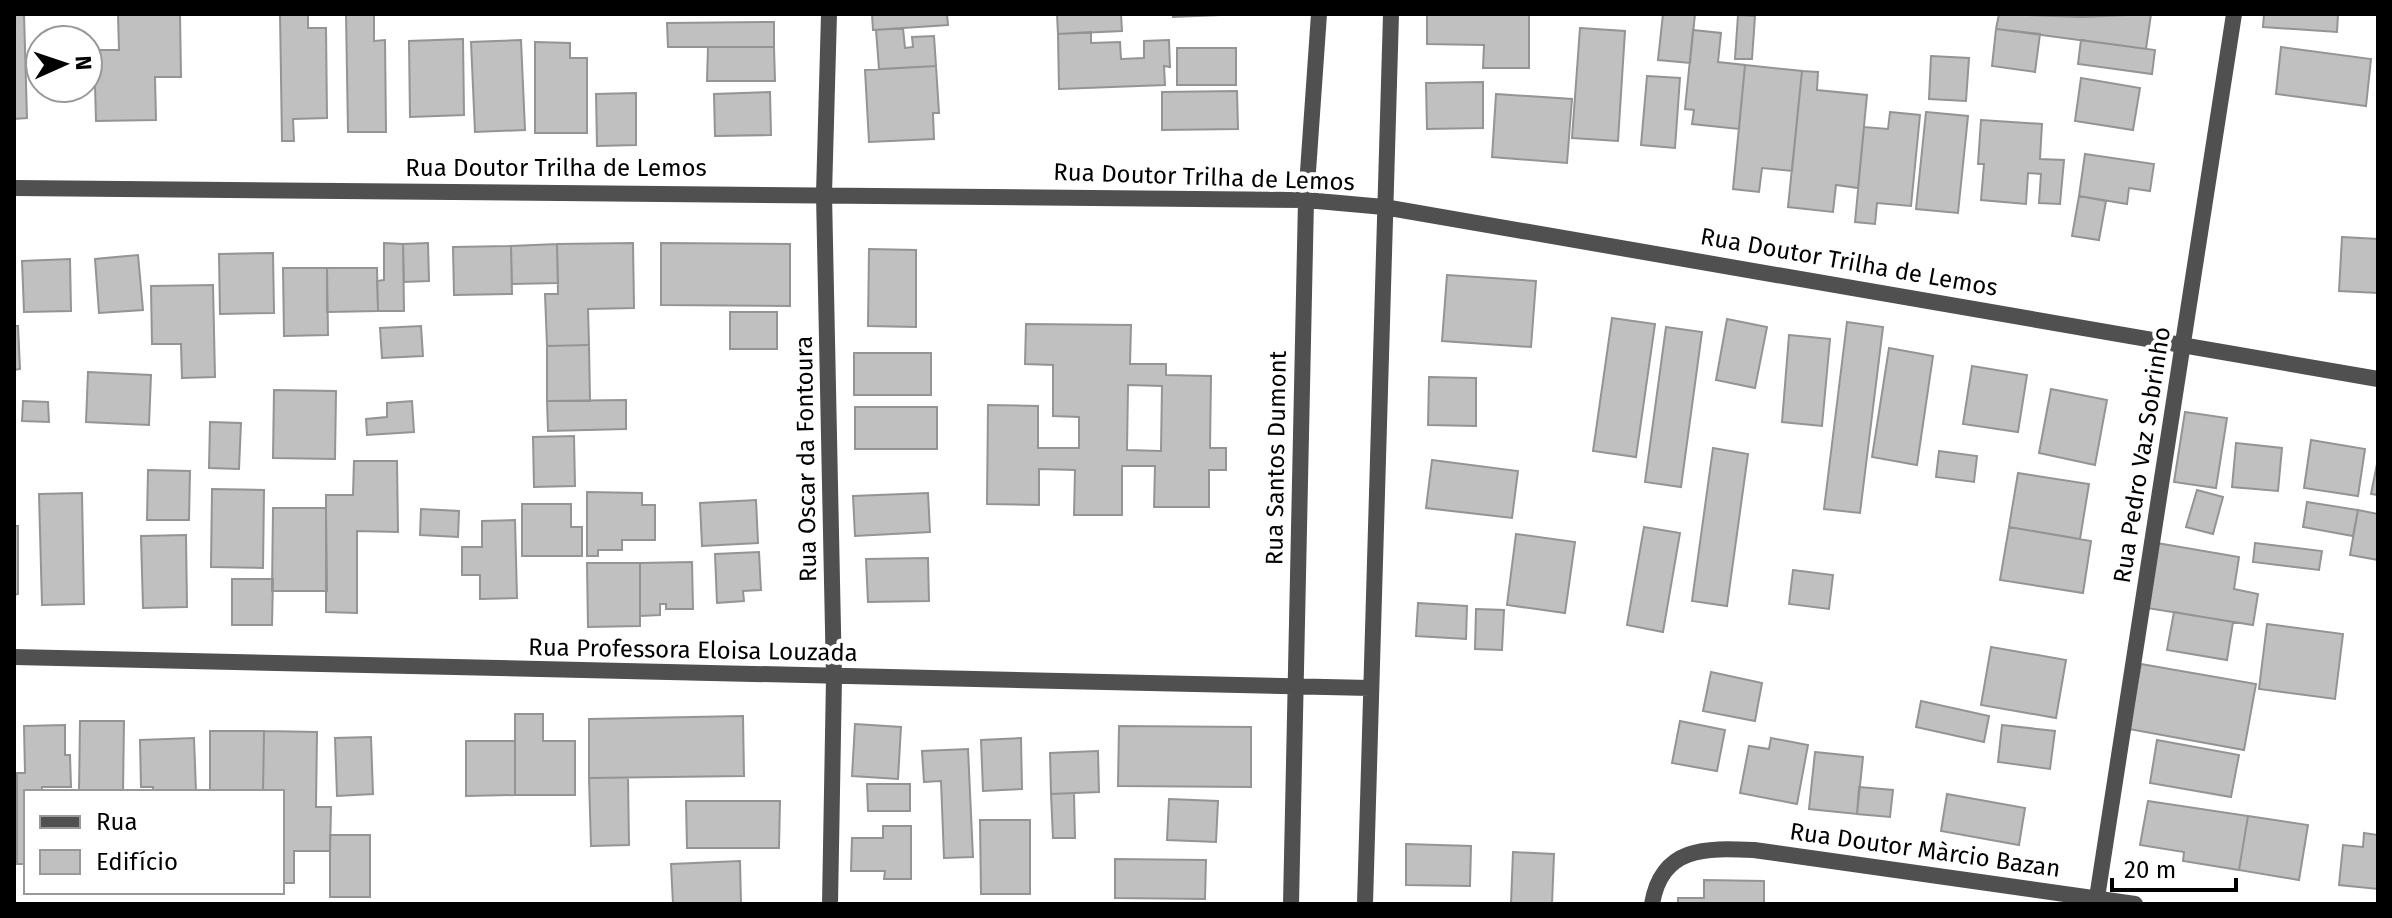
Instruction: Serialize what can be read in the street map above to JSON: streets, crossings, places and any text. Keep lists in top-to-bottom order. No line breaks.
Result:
{"streets":{"street":["Rua Doutor Trilha de Lemos","Rua Pedro Vaz Sobrinho","Rua Santos Dumont","Rua Oscar da Fontoura","Rua Professora Eloisa Louzada","Rua Doutor Màrcio Bazan"]},"crossings":[["Rua Doutor Trilha de Lemos","Rua Pedro Vaz Sobrinho"],["Rua Doutor Trilha de Lemos","Rua Santos Dumont"],["Rua Doutor Trilha de Lemos","Rua Oscar da Fontoura"],["Rua Pedro Vaz Sobrinho","Rua Doutor Màrcio Bazan"],["Rua Santos Dumont","Rua Professora Eloisa Louzada"],["Rua Oscar da Fontoura","Rua Professora Eloisa Louzada"]],"legend":["Rua","Edifício"],"scale_bar":"20 m","north":"right"}
